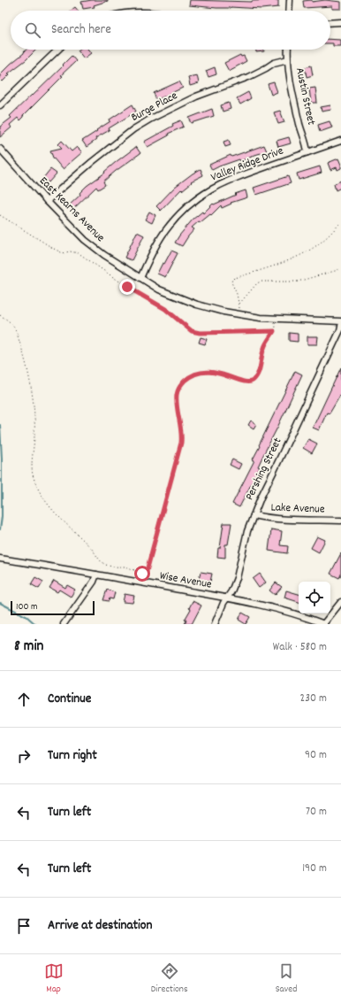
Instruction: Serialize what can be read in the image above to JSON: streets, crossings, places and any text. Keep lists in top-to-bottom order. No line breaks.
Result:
{"streets":{"street":["Austin Street","Burge Place","Valley Ridge Drive","East Kearns Avenue","Pershing Street","Lake Avenue","Wise Avenue"]},"crossings":[["Austin Street","Burge Place"],["Austin Street","Valley Ridge Drive"],["Burge Place","East Kearns Avenue"],["Valley Ridge Drive","East Kearns Avenue"],["Pershing Street","Lake Avenue"],["Pershing Street","Wise Avenue"]],"scale_bar":"100 m","page":{"search":"Search here","scale":"100 m","heading":["8 min","Walk · 580 m"],"list":[["Continue","230 m"],["Turn right","90 m"],["Turn left","70 m"],["Turn left","190 m"],"Arrive at destination"],"nav":["Map","Directions","Saved"]}}
